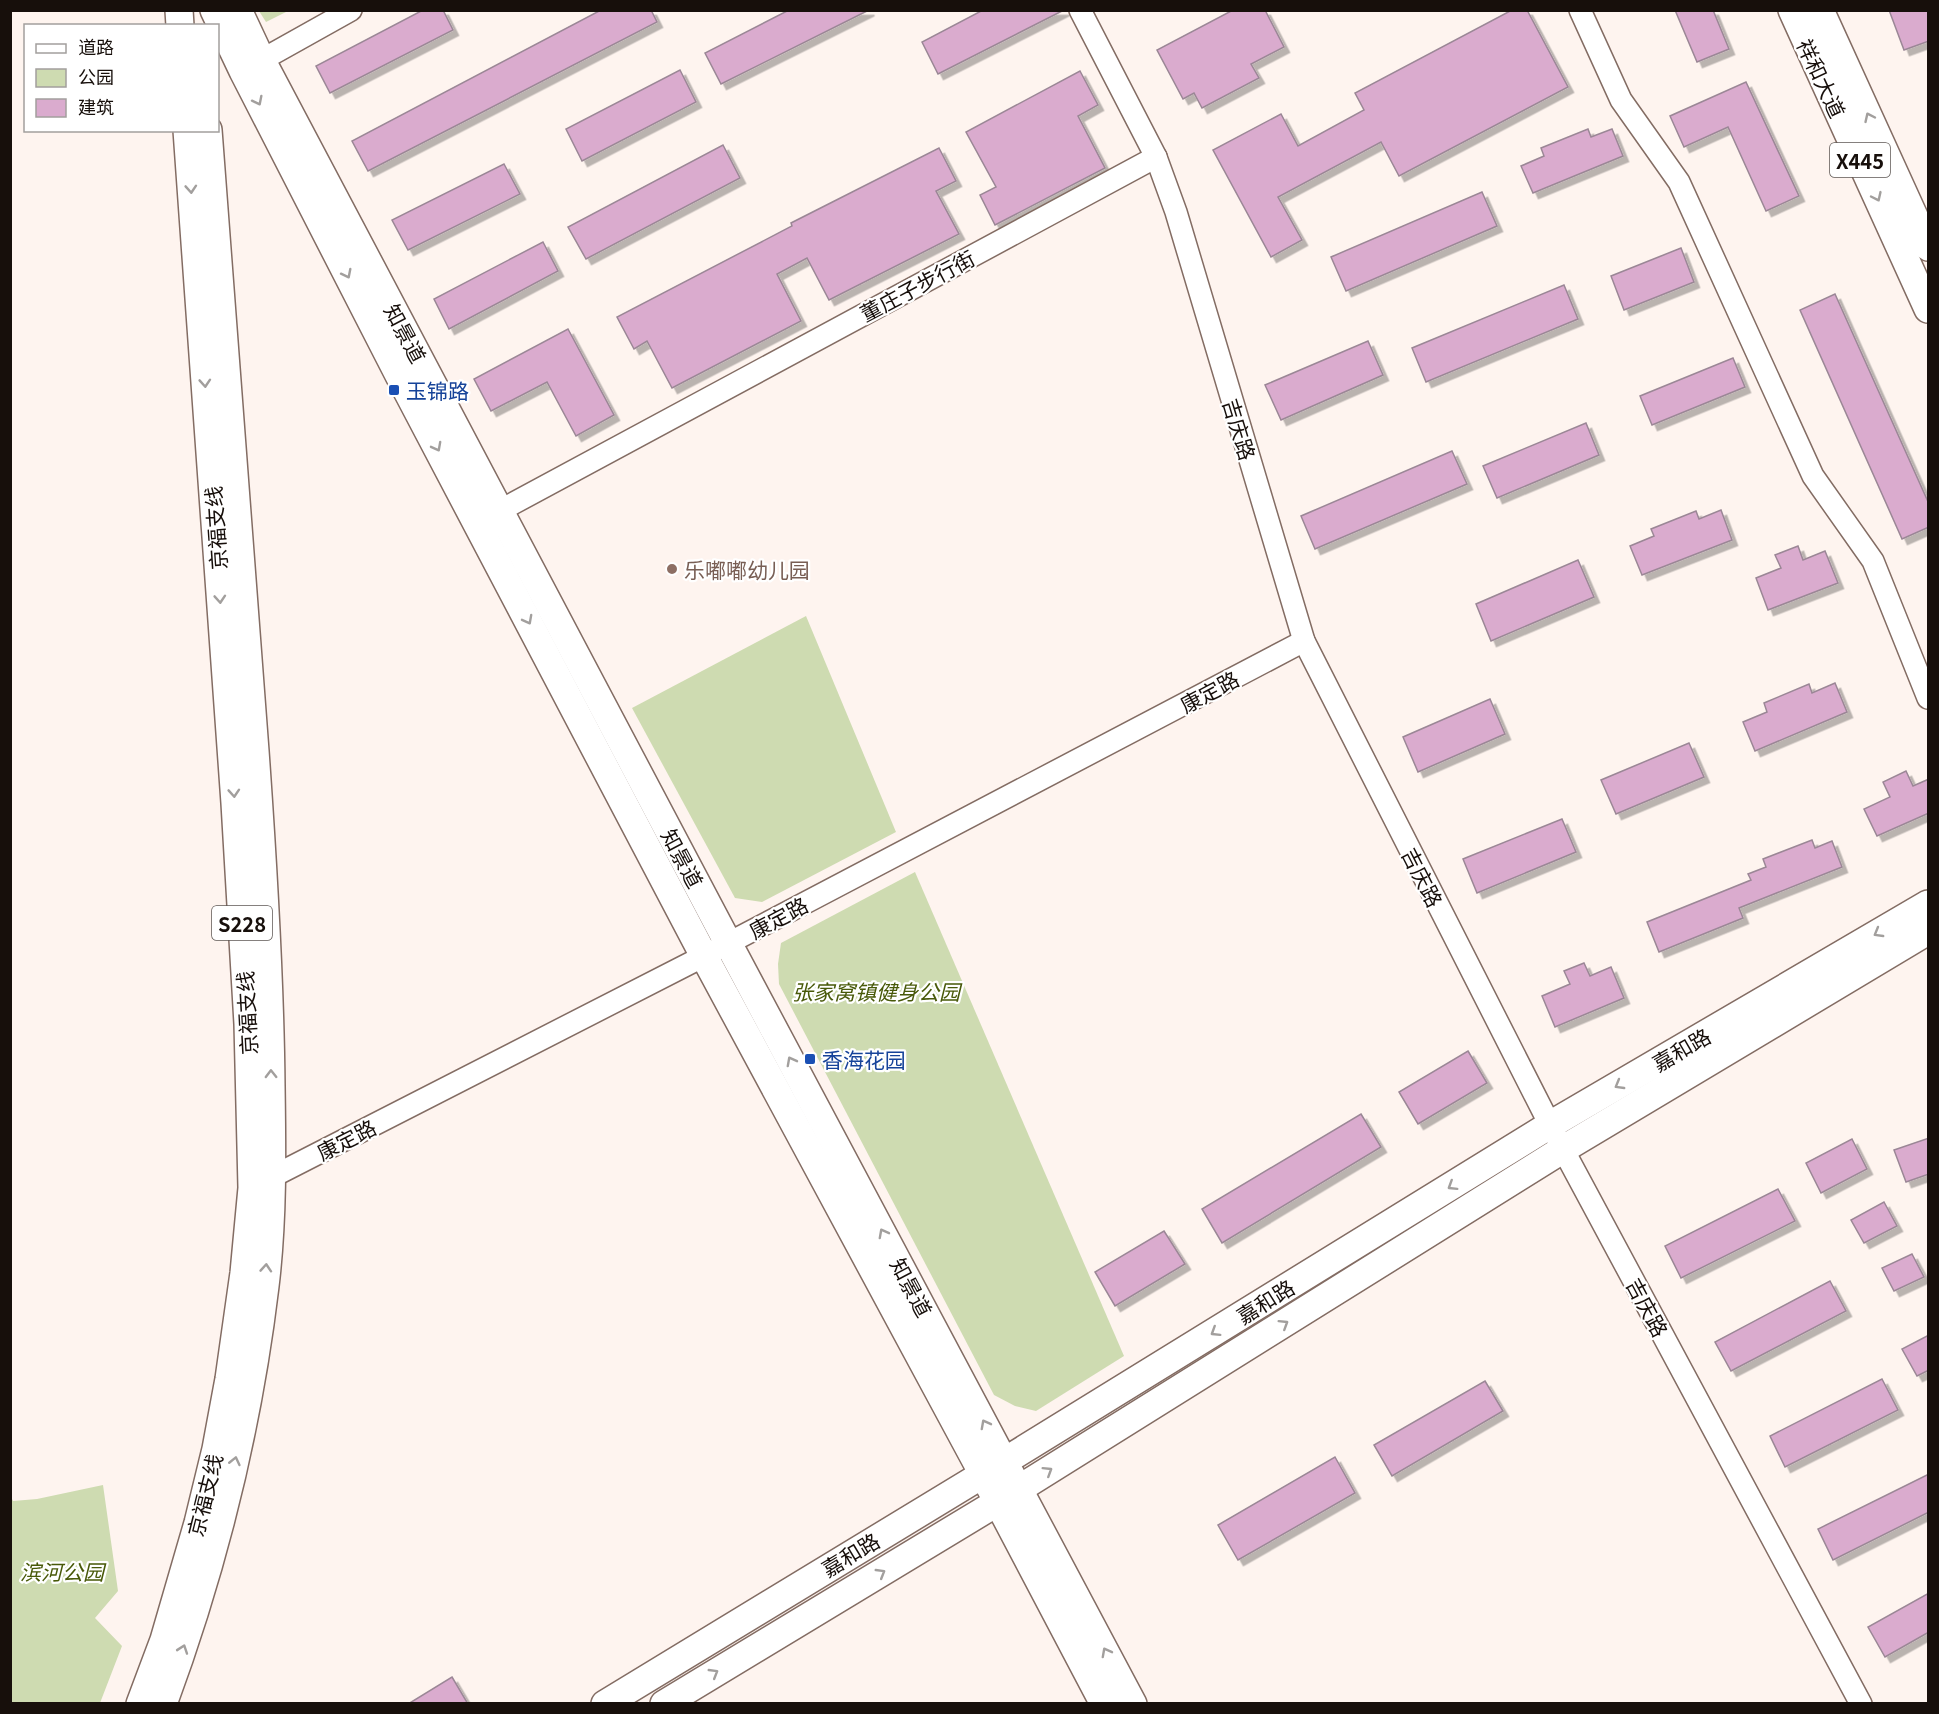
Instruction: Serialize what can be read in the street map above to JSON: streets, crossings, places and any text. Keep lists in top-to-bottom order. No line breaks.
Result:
{"streets":{"main road":["祥和大道","X445","知景道","京福支线","S228","嘉和路"],"street":["董庄子步行街","吉庆路","康定路"]},"crossings":[["董庄子步行街","知景道"],["董庄子步行街","吉庆路"],["知景道","康定路"],["知景道","嘉和路"],["吉庆路","康定路"],["吉庆路","嘉和路"],["京福支线","康定路"]],"parks":["张家窝镇健身公园","滨河公园"],"places":{"transit":["玉锦路","香海花园"],"other":["乐嘟嘟幼儿园"]},"legend":["道路","公园","建筑"]}
